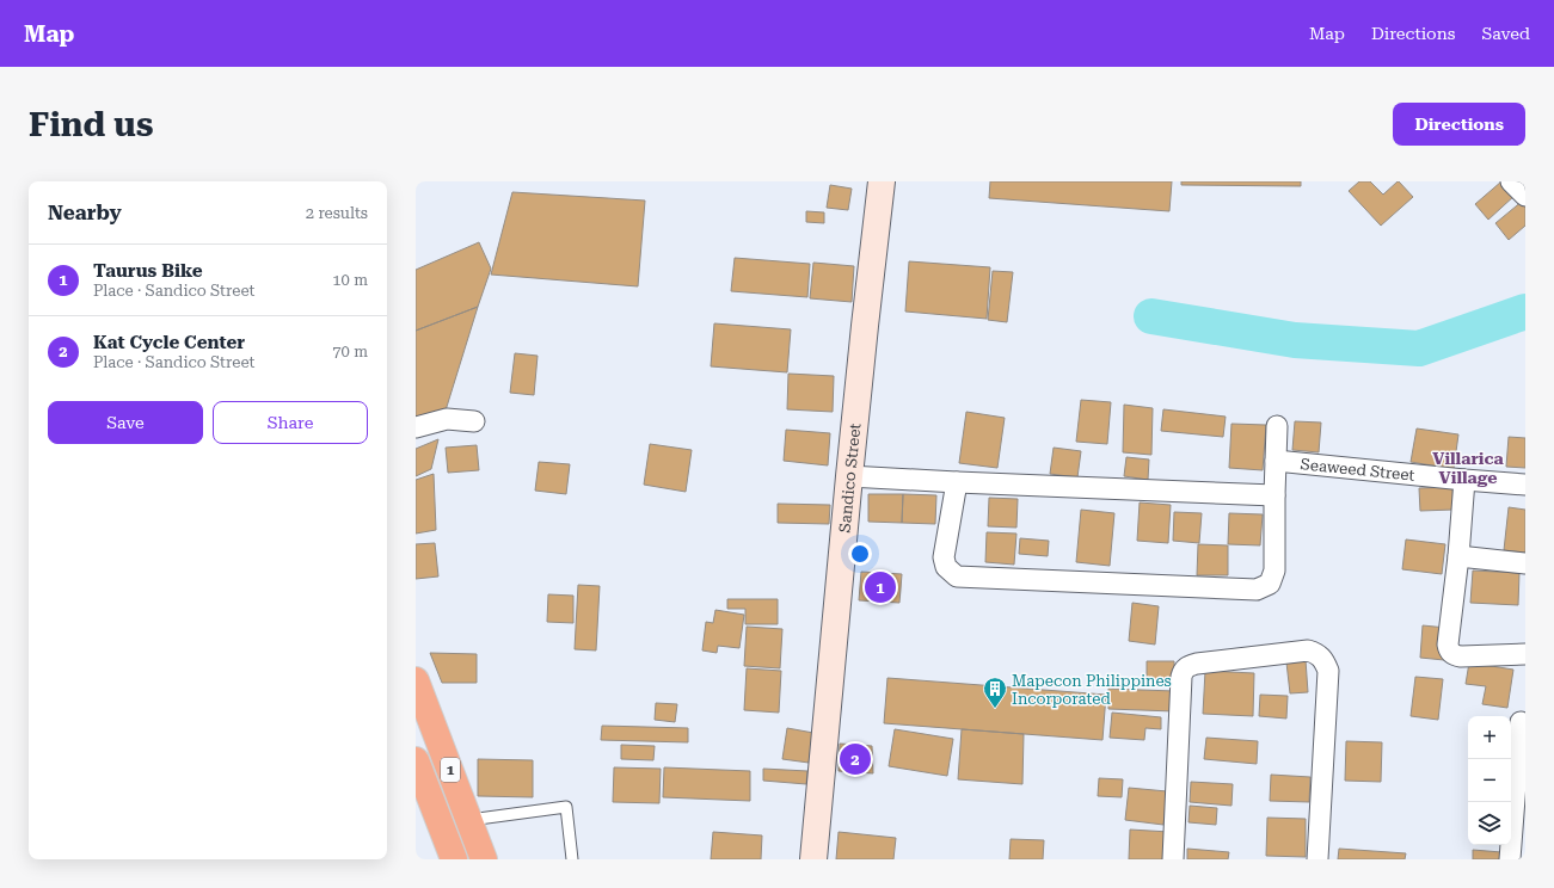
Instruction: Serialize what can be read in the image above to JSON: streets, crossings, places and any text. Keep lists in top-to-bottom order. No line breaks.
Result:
{"streets":{"highway":["1"],"main road":["Sandico Street"],"street":["Seaweed Street"]},"districts":["Villarica Village"],"places":{"building":["Mapecon Philippines Incorporated"]},"page":{"header":"Map","nav":["Map","Directions","Saved"],"buttons":["Directions",["Save","Share"]],"title":"Find us","heading":["Nearby","2 results"],"list":[{"mark":"1","name":"Taurus Bike","note":"Place · Sandico Street","value":"10 m"},{"mark":"2","name":"Kat Cycle Center","note":"Place · Sandico Street","value":"70 m"}],"pins":["1","2"],"map_buttons":["+","−"]}}
